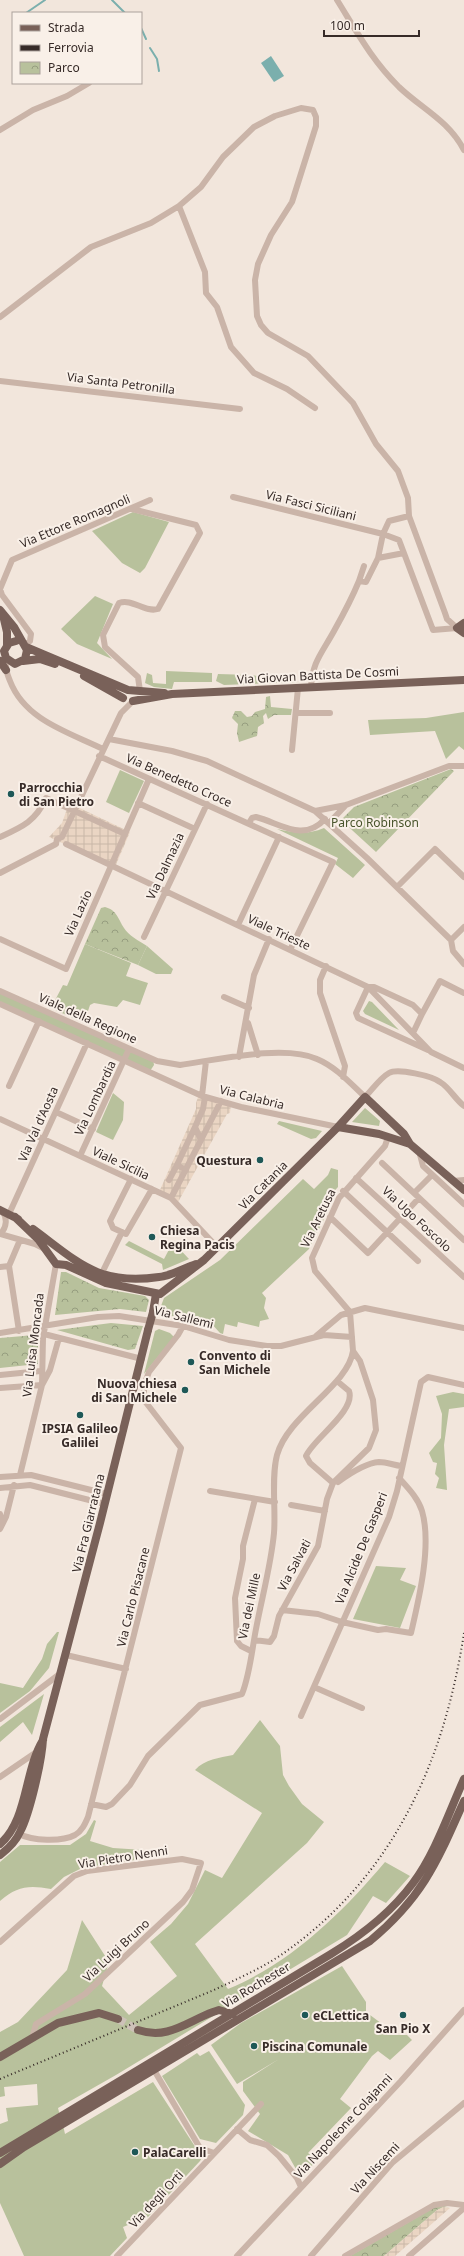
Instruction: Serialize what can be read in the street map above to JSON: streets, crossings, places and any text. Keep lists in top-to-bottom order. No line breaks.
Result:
{"streets":{"main road":["Via Giovan Battista De Cosmi","Via Catania","Via Fra Giarratana","Via Rochester"],"street":["Via Santa Petronilla","Via Fasci Siciliani","Via Ettore Romagnoli","Via Benedetto Croce","Via Dalmazia","Via Lazio","Viale Trieste","Viale della Regione","Via Calabria","Via Lombardia","Via Val d'Aosta","Viale Sicilia","Via Aretusa","Via Ugo Foscolo","Via Sallemi","Via Luisa Moncada","Via Alcide De Gasperi","Via Salvati","Via Carlo Pisacane","Via dei Mille","Via Pietro Nenni","Via Luigi Bruno","Via Napoleone Colajanni","Via Niscemi","Via degli Orti"]},"crossings":[["Via Benedetto Croce","Via Dalmazia"],["Via Benedetto Croce","Via Lazio"],["Via Benedetto Croce","Viale Trieste"],["Via Dalmazia","Viale Trieste"],["Via Lazio","Viale Trieste"],["Viale della Regione","Via Calabria"],["Viale della Regione","Via Lombardia"],["Viale della Regione","Via Val d'Aosta"],["Viale della Regione","Via Catania"],["Via Calabria","Via Catania"],["Via Lombardia","Viale Sicilia"],["Via Val d'Aosta","Viale Sicilia"],["Viale Sicilia","Via Catania"],["Via Catania","Via Fra Giarratana"],["Via Aretusa","Via Ugo Foscolo"],["Via Aretusa","Via Sallemi"],["Via Aretusa","Via Salvati"],["Via Sallemi","Via Luisa Moncada"],["Via Sallemi","Via Salvati"],["Via Sallemi","Via Carlo Pisacane"],["Via Fra Giarratana","Via Carlo Pisacane"],["Via Alcide De Gasperi","Via Salvati"],["Via Salvati","Via dei Mille"],["Via Carlo Pisacane","Via dei Mille"],["Via Pietro Nenni","Via Luigi Bruno"]],"parks":["Parco Robinson"],"places":["Parrocchia di San Pietro","Questura","Chiesa Regina Pacis","Convento di San Michele","Nuova chiesa di San Michele","IPSIA Galileo Galilei","eCLettica","San Pio X","Piscina Comunale","PalaCarelli"],"legend":["Strada","Ferrovia","Parco"],"scale_bar":"100 m"}
